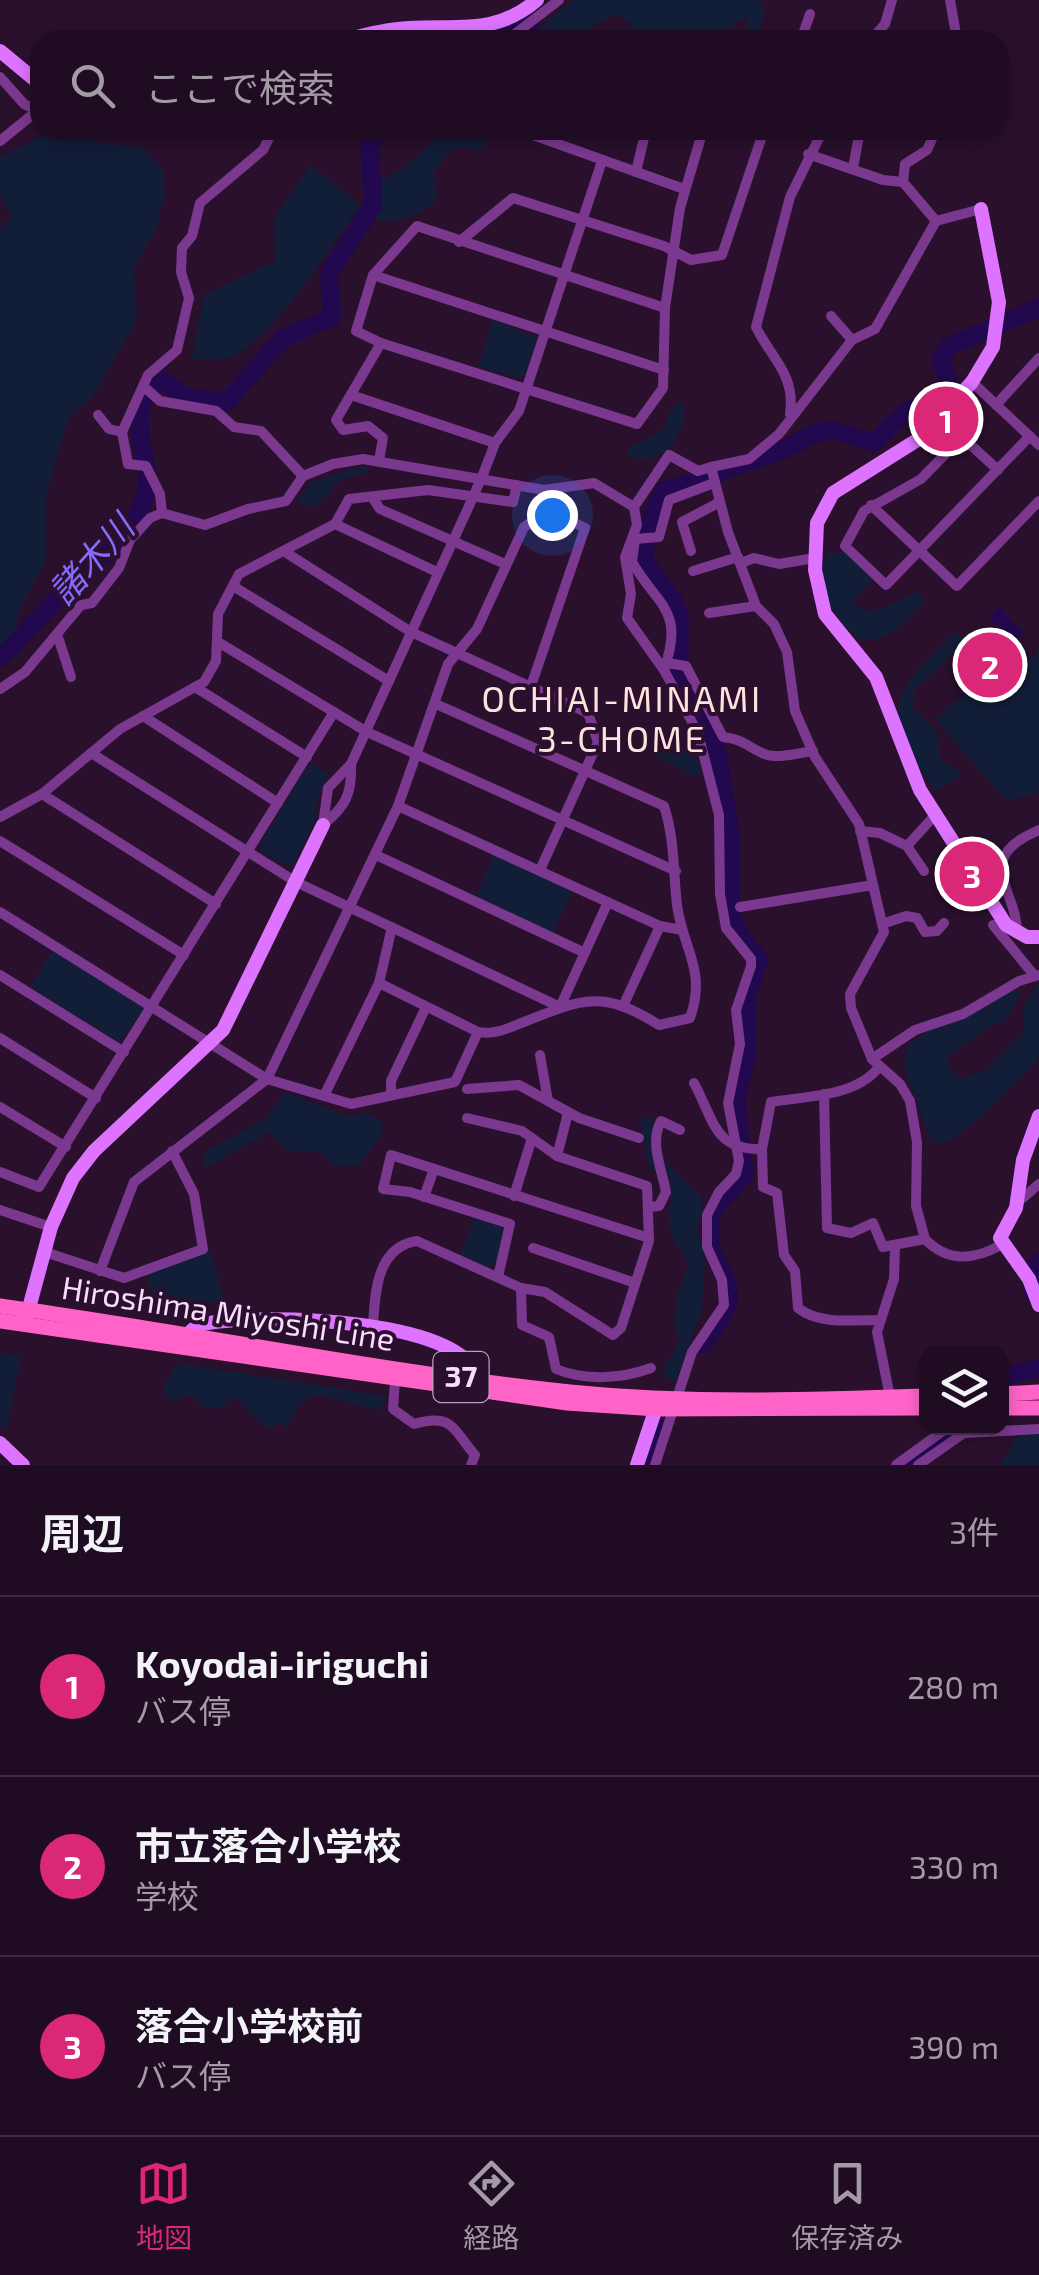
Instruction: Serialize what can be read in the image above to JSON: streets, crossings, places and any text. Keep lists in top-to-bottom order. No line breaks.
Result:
{"streets":{"main road":["Hiroshima Miyoshi Line","37"]},"districts":["OCHIAI-MINAMI 3-CHOME"],"water":["諸木川"],"page":{"search":"ここで検索","pins":["1","2","3"],"heading":["周辺","3件"],"list":[{"mark":"1","name":"Koyodai-iriguchi","note":"バス停","value":"280 m"},{"mark":"2","name":"市立落合小学校","note":"学校","value":"330 m"},{"mark":"3","name":"落合小学校前","note":"バス停","value":"390 m"}],"nav":["地図","経路","保存済み"]}}
